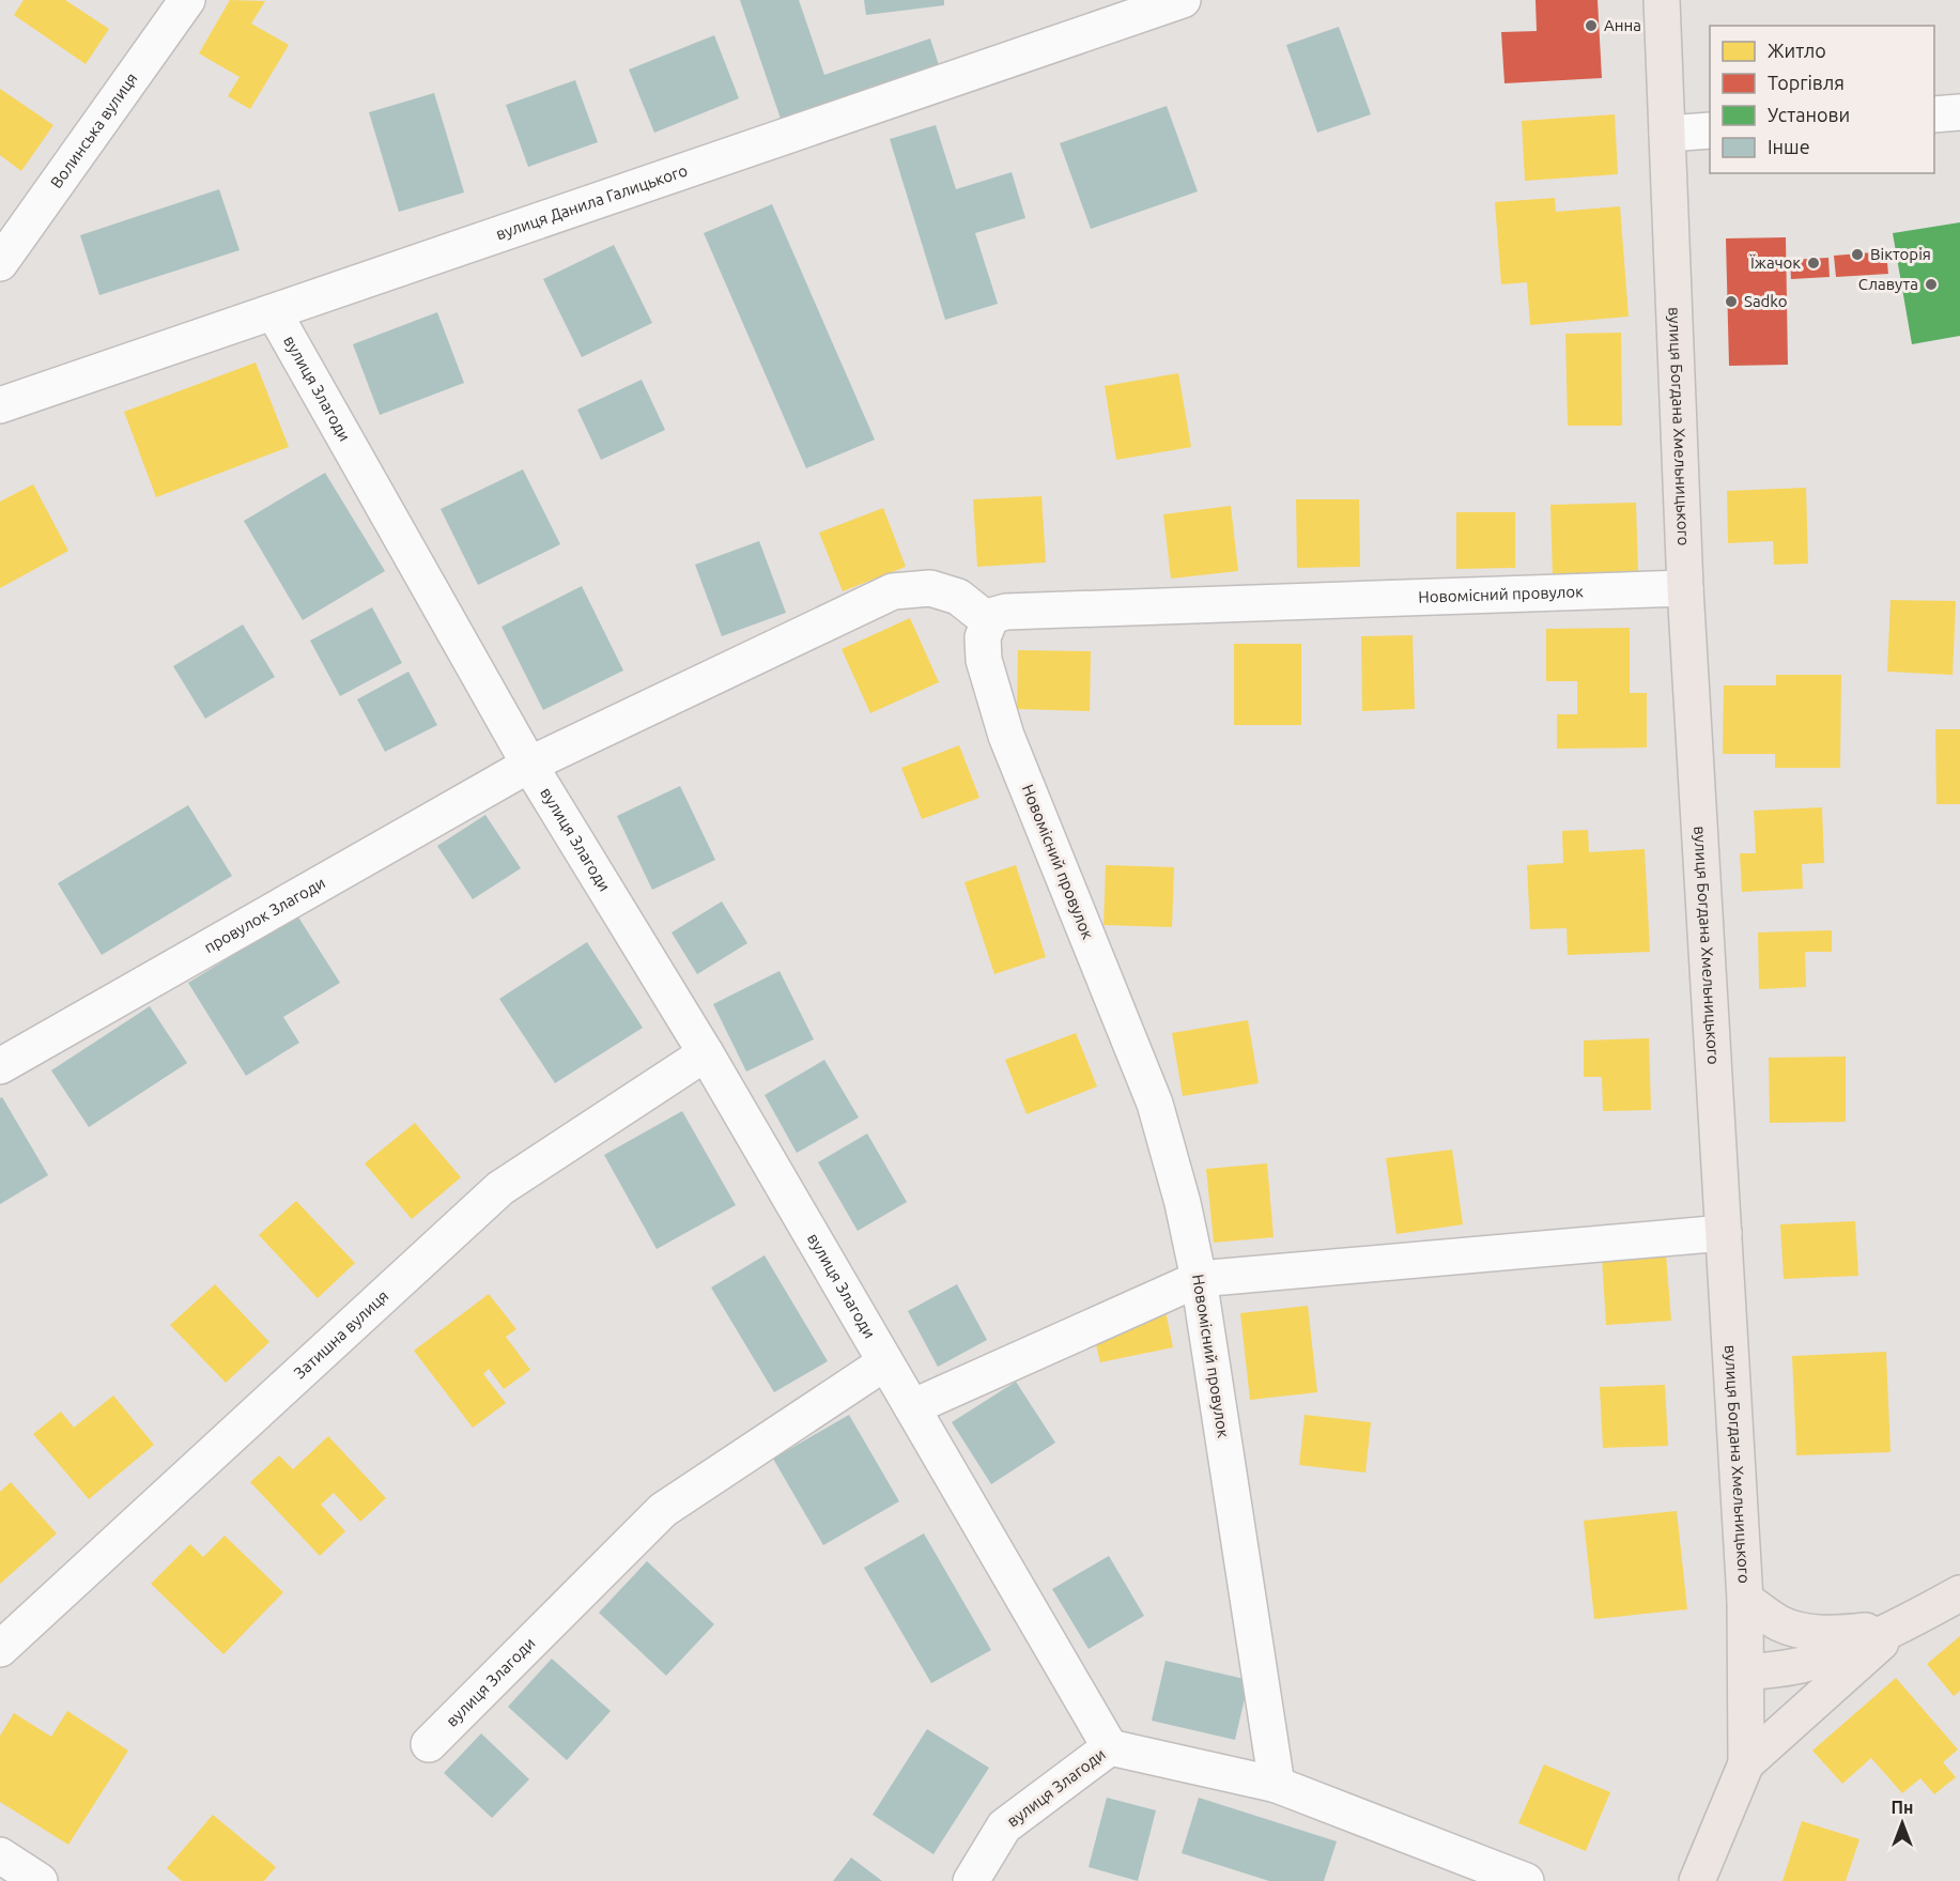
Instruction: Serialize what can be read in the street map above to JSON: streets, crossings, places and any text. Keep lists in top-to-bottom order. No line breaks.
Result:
{"streets":{"main road":["вулиця Богдана Хмельницького"],"street":["Волинська вулиця","вулиця Данила Галицького","вулиця Злагоди","Новомісний провулок","провулок Злагоди","Затишна вулиця"]},"crossings":[["вулиця Данила Галицького","вулиця Злагоди"],["вулиця Злагоди","провулок Злагоди"],["вулиця Злагоди","Затишна вулиця"],["вулиця Богдана Хмельницького","Новомісний провулок"],["Новомісний провулок","провулок Злагоди"]],"places":["Анна","Вікторія","Їжачок","Славута","Sadko"],"legend":["Житло","Торгівля","Установи","Інше"],"north":"top"}
